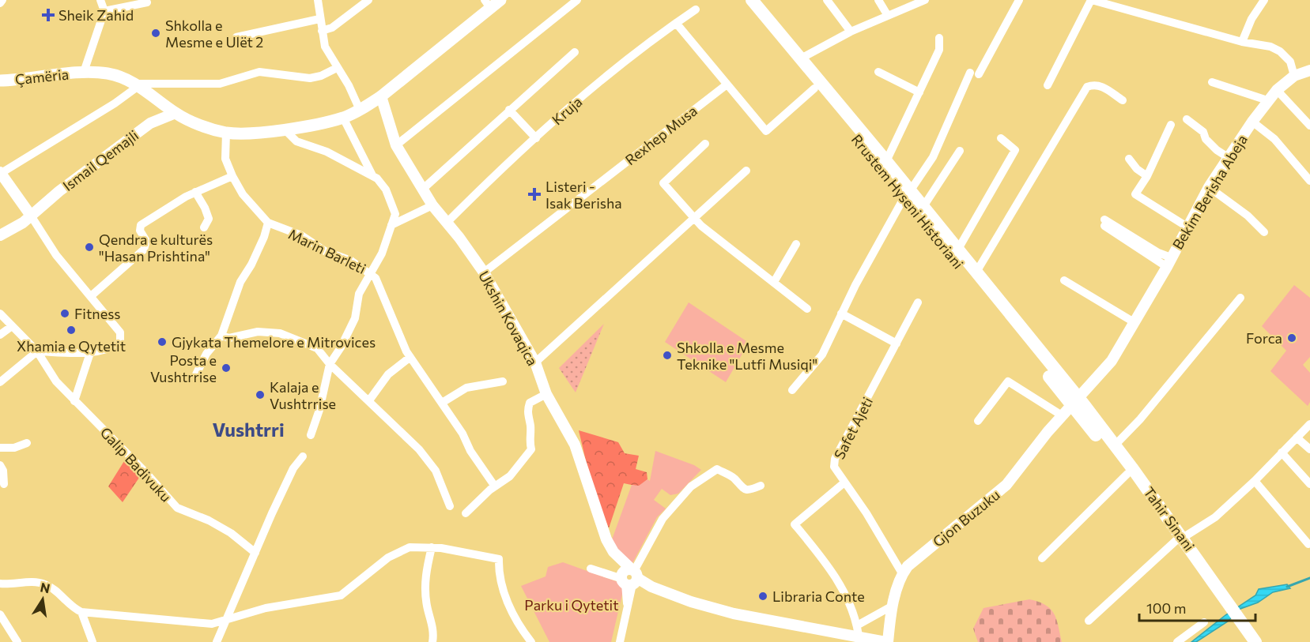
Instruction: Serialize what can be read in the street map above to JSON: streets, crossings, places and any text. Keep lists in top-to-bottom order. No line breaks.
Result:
{"streets":{"main road":["Çamëria","Rrustem Hyseni Historiani","Tahir Sinani"],"street":["Kruja","Rexhep Musa","Ismail Qemajli","Bekim Berisha Abeja","Marin Barleti","Ukshin Kovaqica","Safet Ajeti","Galip Badivuku","Gjon Buzuku"]},"crossings":[["Çamëria","Ismail Qemajli"],["Çamëria","Marin Barleti"],["Çamëria","Ukshin Kovaqica"],["Kruja","Ukshin Kovaqica"],["Rexhep Musa","Ukshin Kovaqica"],["Bekim Berisha Abeja","Rrustem Hyseni Historiani"],["Bekim Berisha Abeja","Gjon Buzuku"],["Bekim Berisha Abeja","Tahir Sinani"],["Rrustem Hyseni Historiani","Gjon Buzuku"],["Rrustem Hyseni Historiani","Tahir Sinani"],["Safet Ajeti","Gjon Buzuku"],["Gjon Buzuku","Tahir Sinani"]],"districts":["Vushtrri"],"parks":["Parku i Qytetit"],"places":{"health":["Sheik Zahid","Listeri - Isak Berisha"],"other":["Shkolla e Mesme e Ulët 2","Qendra e kulturës \"Hasan Prishtina\"","Fitness","Xhamia e Qytetit","Forca","Gjykata Themelore e Mitrovices","Shkolla e Mesme Teknike \"Lutfi Musiqi\"","Posta e Vushtrrise","Kalaja e Vushtrrise","Libraria Conte"]},"scale_bar":"100 m","north":"top"}
